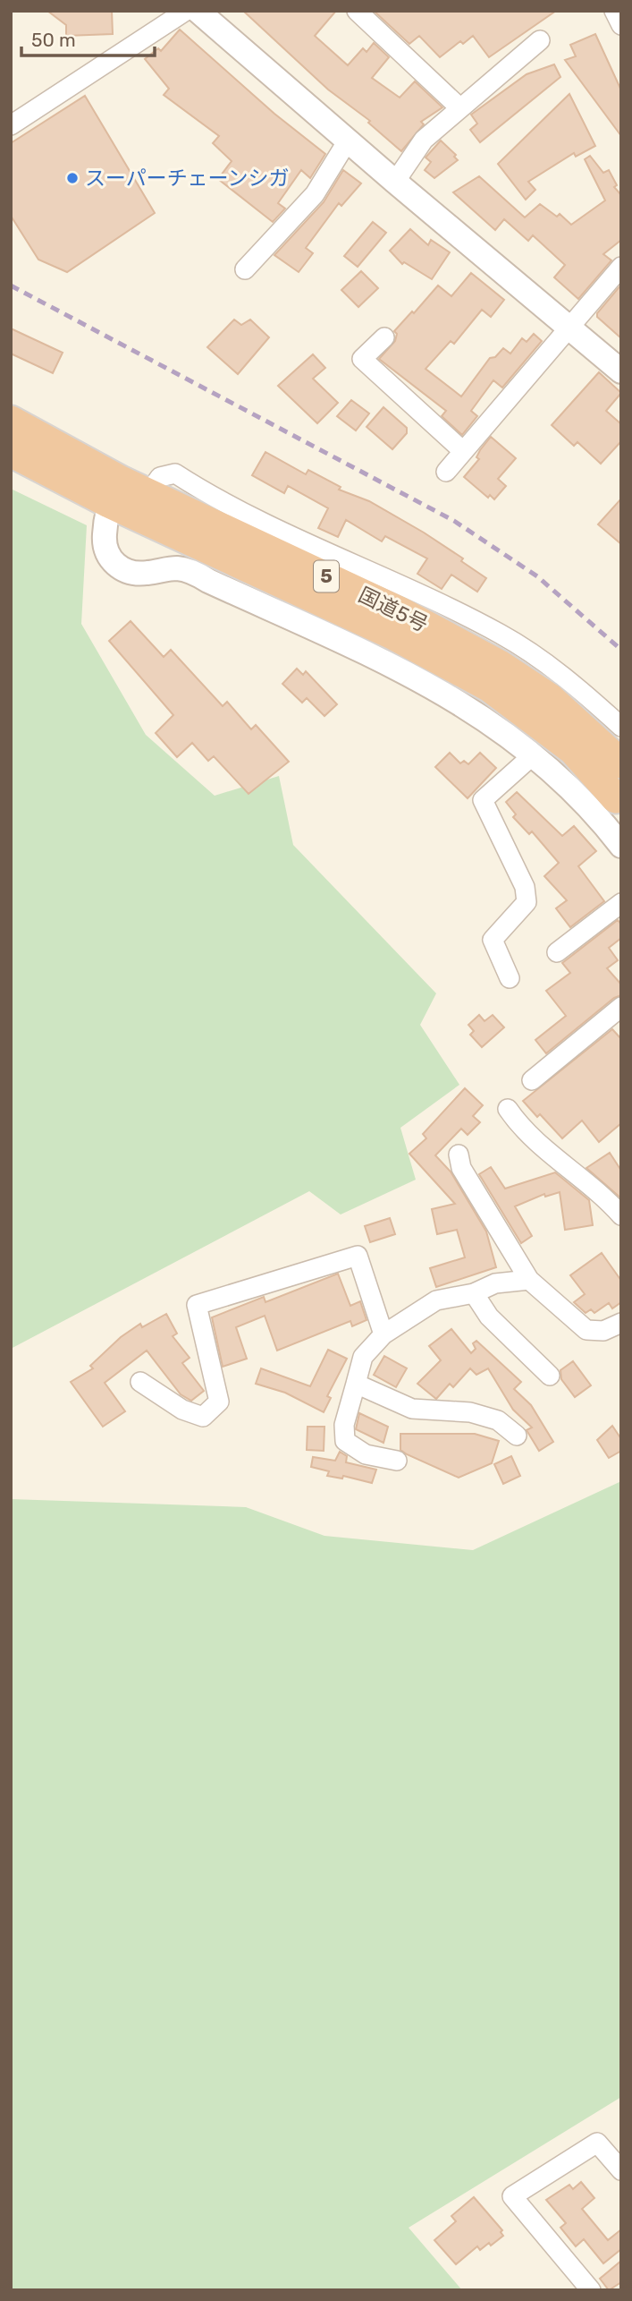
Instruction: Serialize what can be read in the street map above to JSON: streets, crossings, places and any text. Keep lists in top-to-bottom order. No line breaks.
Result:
{"streets":{"highway":["5","国道5号"]},"places":["スーパーチェーンシガ"],"scale_bar":"50 m"}
